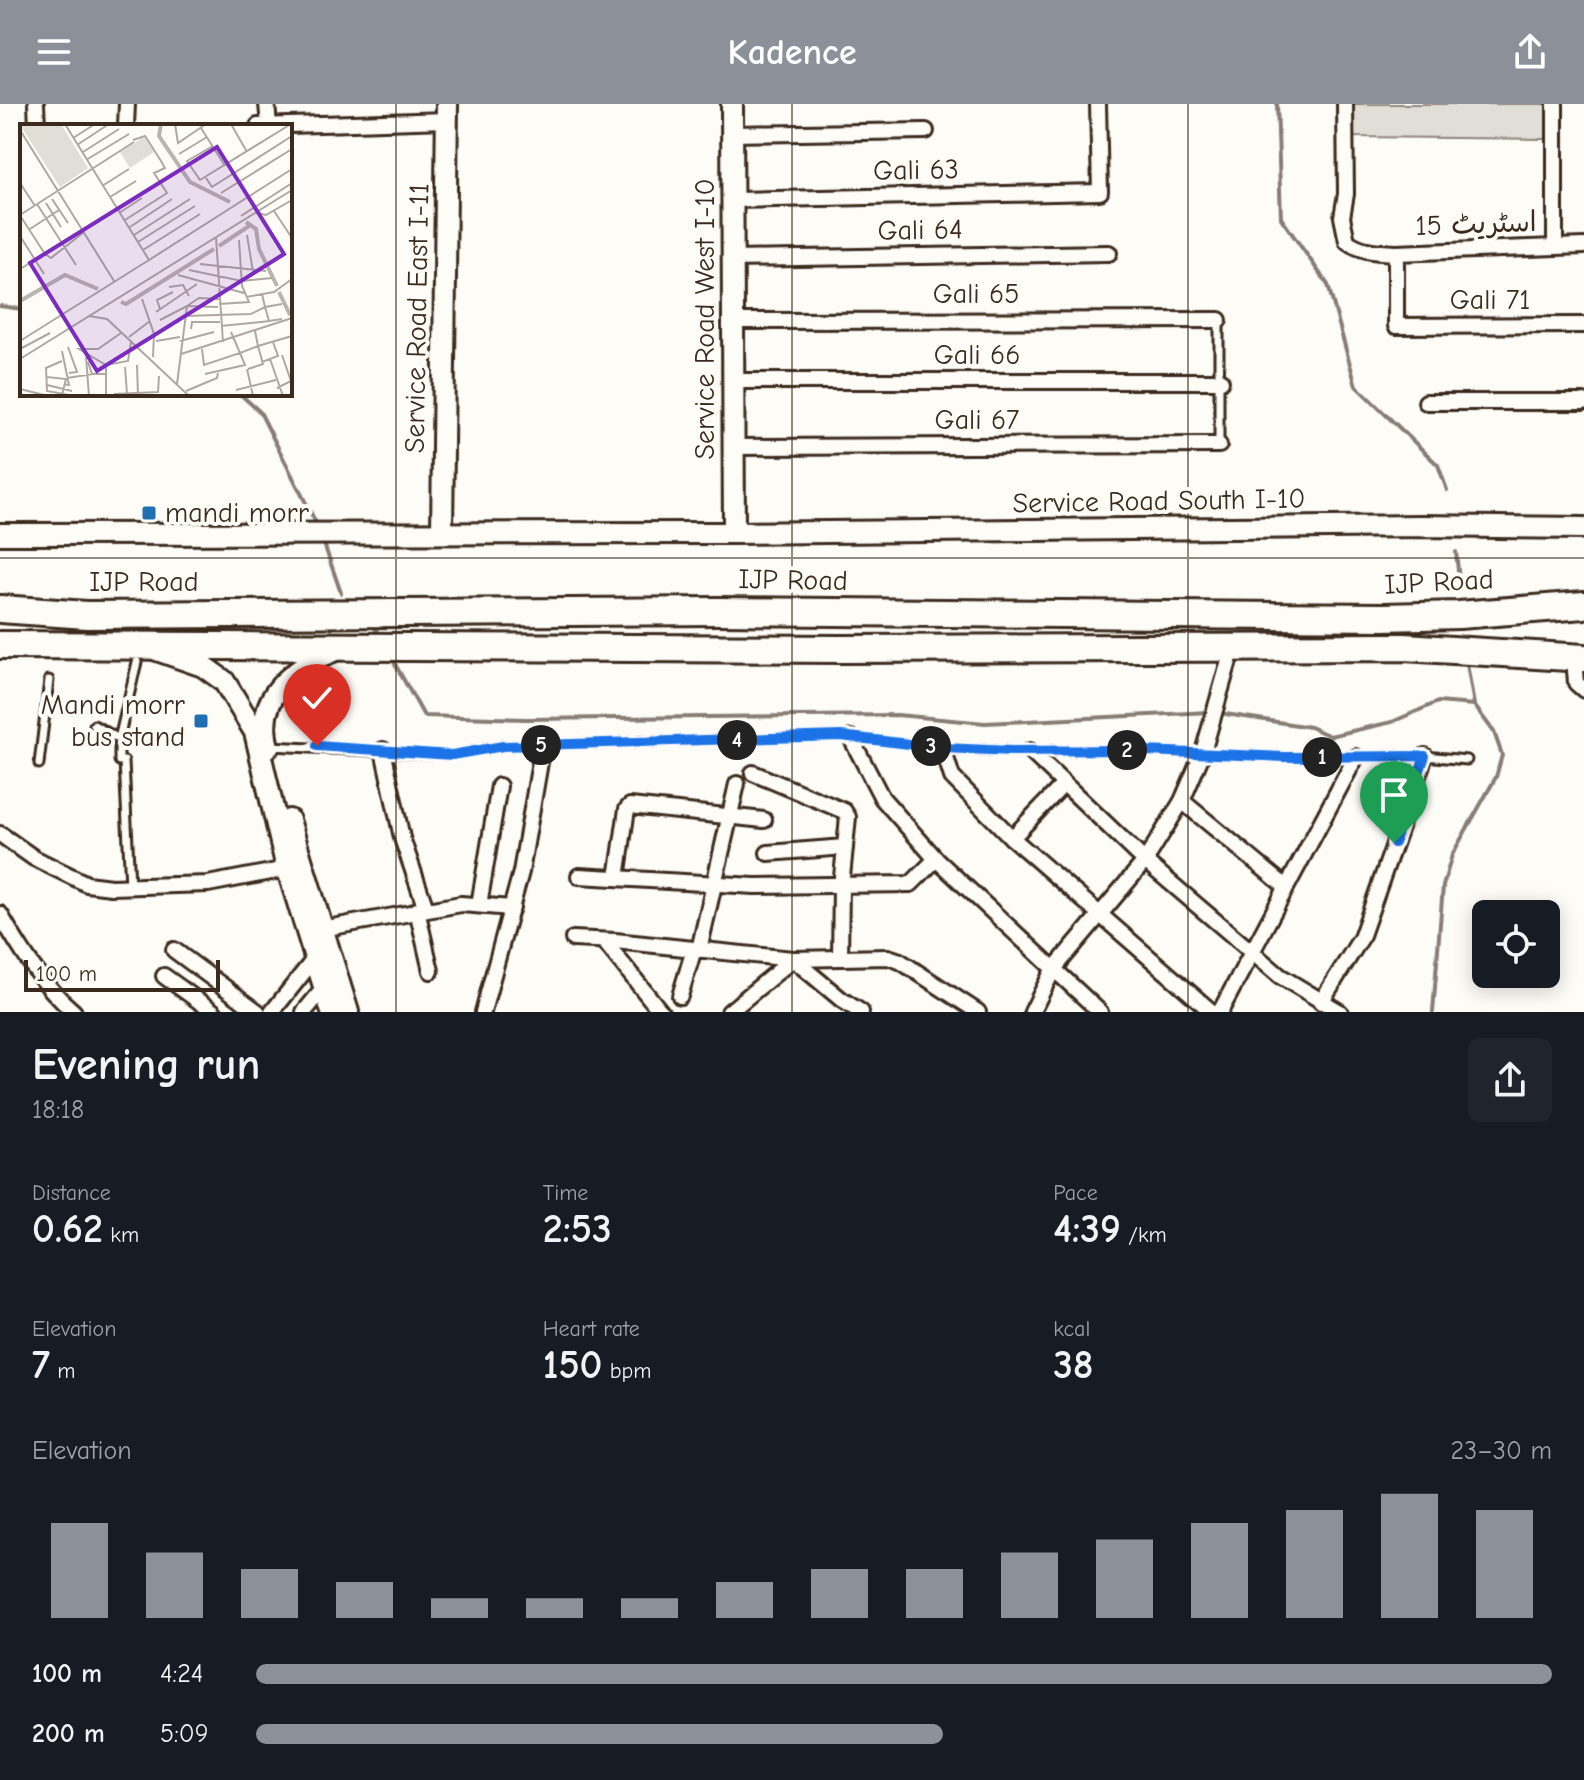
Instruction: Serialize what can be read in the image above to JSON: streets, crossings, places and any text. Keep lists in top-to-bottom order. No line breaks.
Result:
{"streets":{"highway":["IJP Road"],"main road":["Service Road East I-11","Service Road West I-10","Service Road South I-10"],"street":["Gali 63","اسٹریٹ 15","Gali 64","Gali 65","Gali 71","Gali 66","Gali 67"]},"crossings":[["Gali 63","Service Road West I-10"],["اسٹریٹ 15","Gali 71"],["Gali 64","Service Road West I-10"],["Gali 65","Service Road West I-10"],["Service Road East I-11","Service Road South I-10"],["Service Road West I-10","Gali 66"],["Service Road West I-10","Gali 67"],["Service Road West I-10","Service Road South I-10"]],"places":{"transit":["mandi morr","Mandi morr bus stand"]},"scale_bar":"100 m","page":{"header":"Kadence","pins":["4","5","3","2","1"],"scale":"100 m","heading":["Evening run","18:18"],"stats":[["Distance","0.62 km"],["Time","2:53"],["Pace","4:39 /km"],["Elevation","7 m"],["Heart rate","150 bpm"],["kcal","38"]],"chart":["Elevation","23–30 m"],"list":[{"name":"100 m","note":"4:24"},{"name":"200 m","note":"5:09"}]}}
